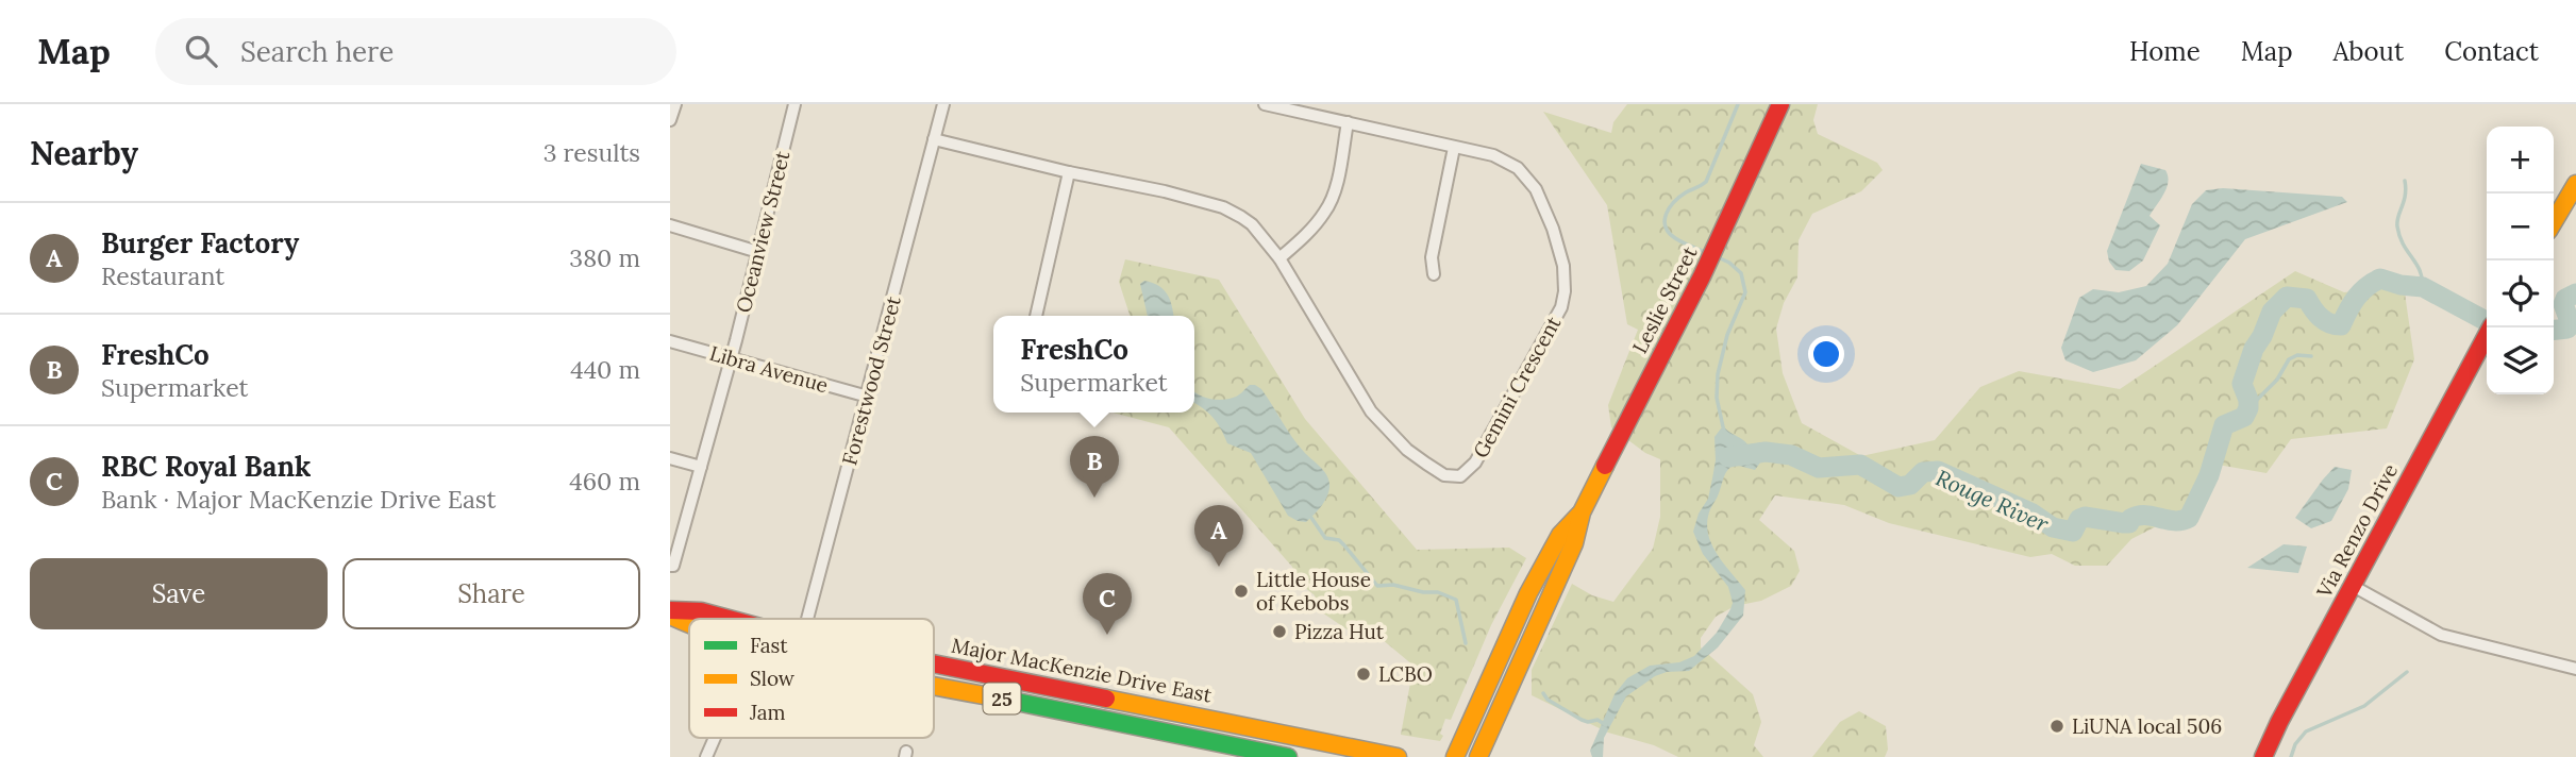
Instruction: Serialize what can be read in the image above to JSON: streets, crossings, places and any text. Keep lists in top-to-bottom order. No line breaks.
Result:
{"streets":{"main road":["Leslie Street","Via Renzo Drive","Major MacKenzie Drive East","25"],"street":["Oceanview Street","Libra Avenue","Forestwood Street","Gemini Crescent"]},"crossings":[["Oceanview Street","Libra Avenue"],["Libra Avenue","Forestwood Street"],["Forestwood Street","Gemini Crescent"]],"water":["Rouge River"],"places":["Little House of Kebobs","Pizza Hut","LCBO","LiUNA local 506"],"legend":["Fast","Slow","Jam"],"page":{"header":"Map","search":"Search here","nav":["Home","Map","About","Contact"],"heading":["Nearby","3 results"],"map_buttons":["+","−"],"list":[{"mark":"A","name":"Burger Factory","note":"Restaurant","value":"380 m"},{"mark":"B","name":"FreshCo","note":"Supermarket","value":"440 m"},{"mark":"C","name":"RBC Royal Bank","note":"Bank · Major MacKenzie Drive East","value":"460 m"}],"popup":["FreshCo","Supermarket"],"pins":["B","A","C"],"buttons":["Save","Share"]}}
